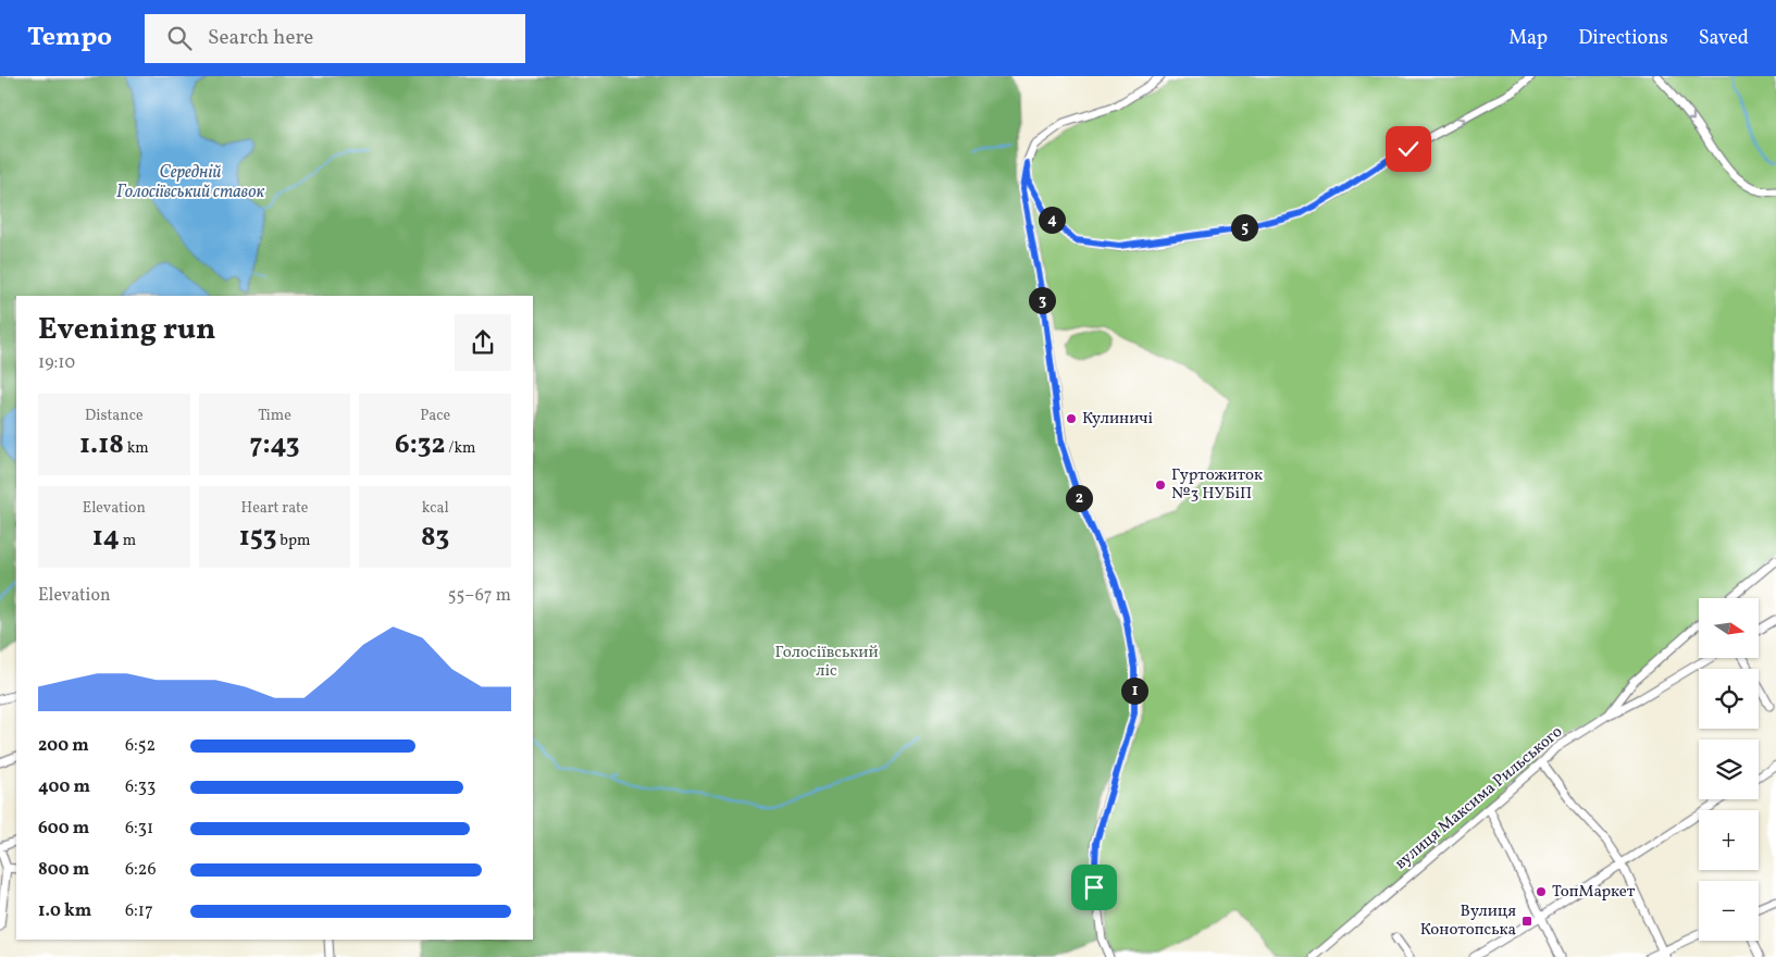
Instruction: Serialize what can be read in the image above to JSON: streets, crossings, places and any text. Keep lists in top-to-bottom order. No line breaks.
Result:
{"streets":{"street":["вулиця Максима Рильського"]},"water":["Середній Голосіївський ставок"],"parks":["Голосіївський ліс"],"places":{"other":["Кулиничі","Гуртожиток №3 НУБіП","ТопМаркет"],"transit":["Вулиця Конотопська"]},"north":"right","page":{"header":"Tempo","search":"Search here","nav":["Map","Directions","Saved"],"pins":["4","5","3","2","1"],"heading":["Evening run","19:10"],"stats":[["Distance","1.18 km"],["Time","7:43"],["Pace","6:32 /km"],["Elevation","14 m"],["Heart rate","153 bpm"],["kcal","83"]],"chart":["Elevation","55–67 m"],"map_buttons":["+","−"],"list":[{"name":"200 m","note":"6:52"},{"name":"400 m","note":"6:33"},{"name":"600 m","note":"6:31"},{"name":"800 m","note":"6:26"},{"name":"1.0 km","note":"6:17"}]}}
